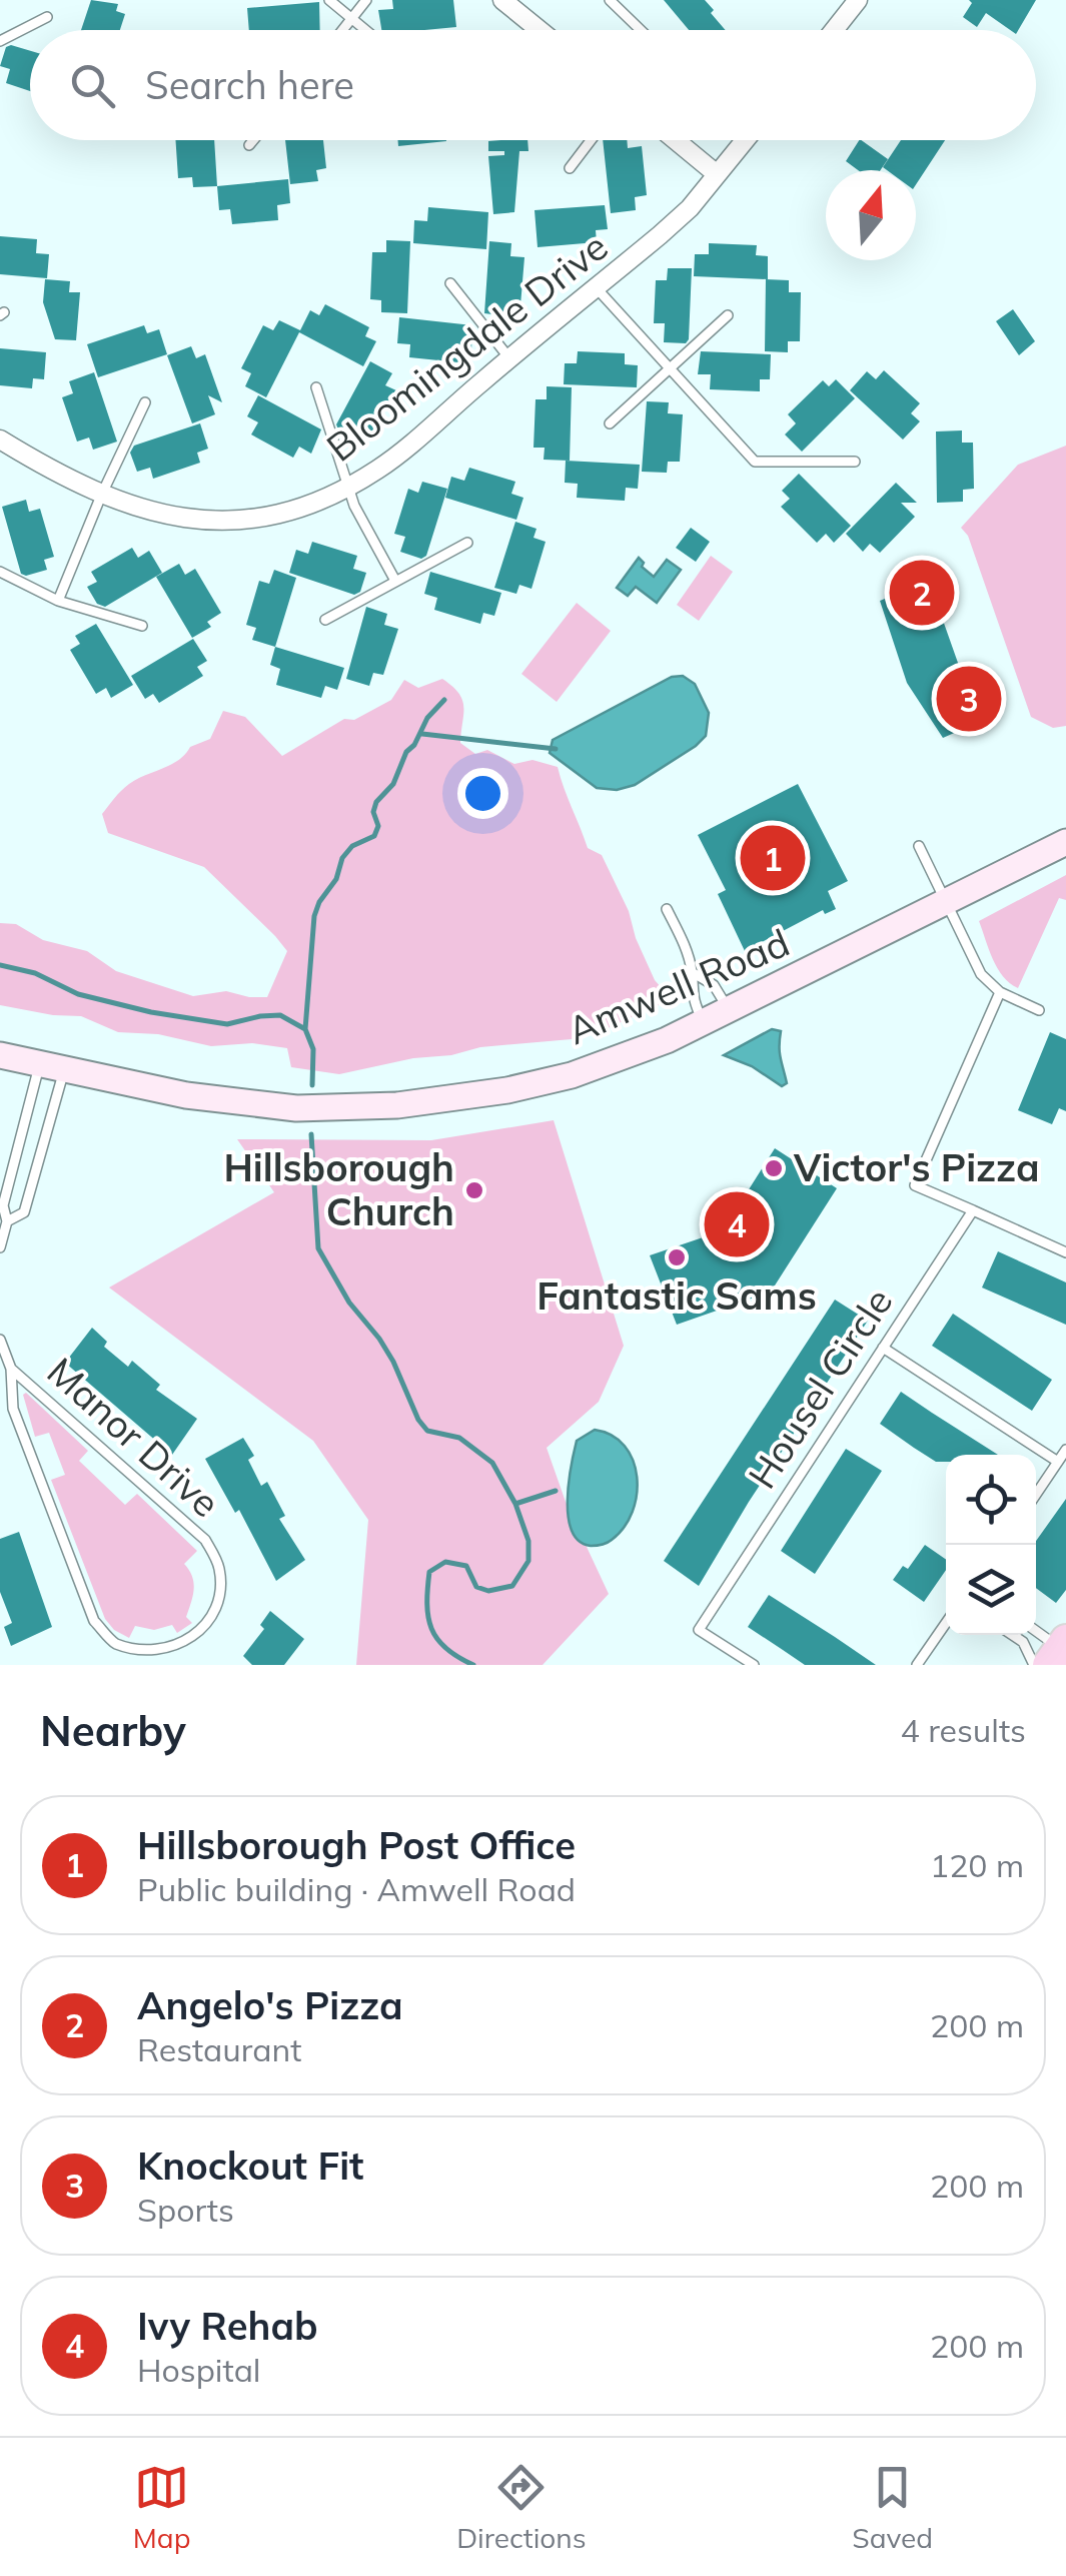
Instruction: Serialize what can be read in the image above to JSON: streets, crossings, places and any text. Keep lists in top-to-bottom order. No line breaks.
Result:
{"streets":{"main road":["Amwell Road"],"street":["Bloomingdale Drive"],"lane":["Housel Circle","Manor Drive"]},"places":["Victor's Pizza","Hillsborough Church","Fantastic Sams"],"north":"top","page":{"search":"Search here","pins":["2","3","1","4"],"heading":["Nearby","4 results"],"list":[{"mark":"1","name":"Hillsborough Post Office","note":"Public building · Amwell Road","value":"120 m"},{"mark":"2","name":"Angelo's Pizza","note":"Restaurant","value":"200 m"},{"mark":"3","name":"Knockout Fit","note":"Sports","value":"200 m"},{"mark":"4","name":"Ivy Rehab","note":"Hospital","value":"200 m"}],"nav":["Map","Directions","Saved"]}}
